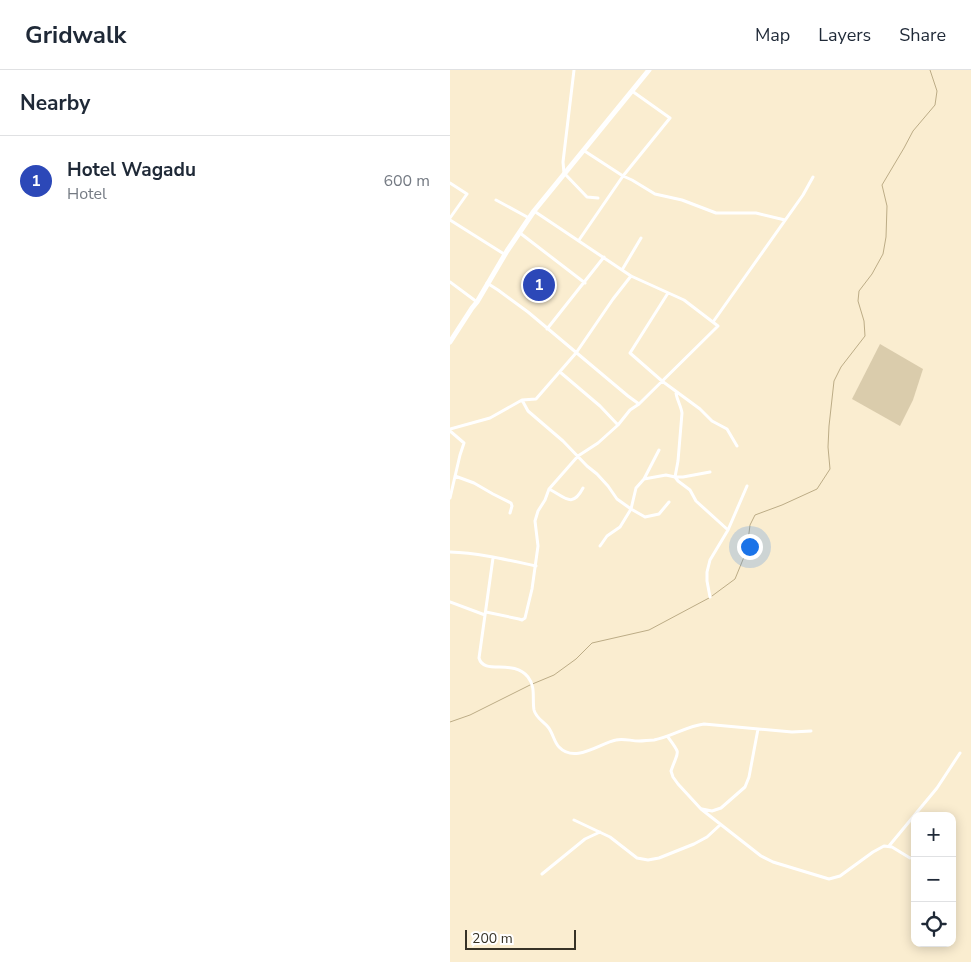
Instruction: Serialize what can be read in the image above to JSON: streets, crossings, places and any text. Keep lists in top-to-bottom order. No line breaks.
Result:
{"scale_bar":"200 m","page":{"header":"Gridwalk","nav":["Map","Layers","Share"],"heading":"Nearby","list":[{"mark":"1","name":"Hotel Wagadu","note":"Hotel","value":"600 m"}],"pins":"1","map_buttons":["+","−"],"scale":"200 m"}}
